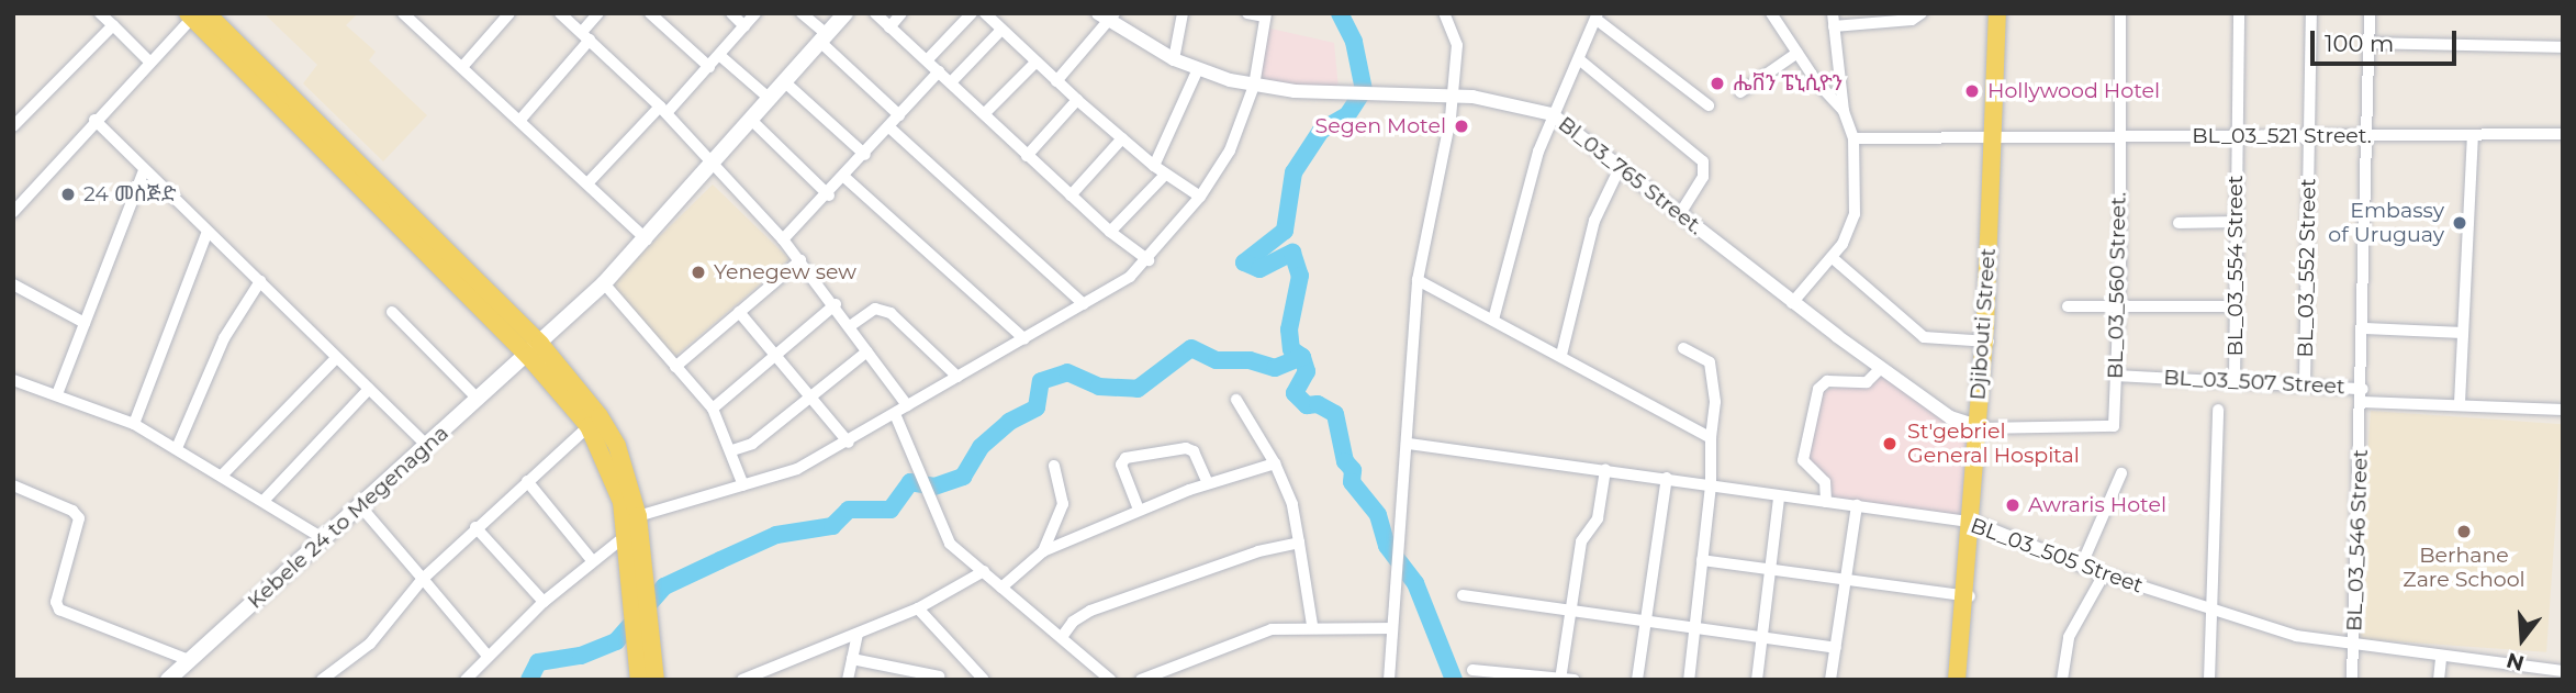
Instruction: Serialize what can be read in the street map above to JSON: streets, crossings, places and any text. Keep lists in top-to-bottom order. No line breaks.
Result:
{"streets":{"main road":["Djibouti Street","Kebele 24 to Megenagna"],"street":["BL_03_521 Street.","Bl_03_765 Street.","BL_03_554 Street","BL_03_552 Street","BL_03_560 Street.","BL_03_507 Street","BL_03_546 Street","BL_03_505 Street"]},"crossings":[["BL_03_521 Street.","BL_03_554 Street"],["BL_03_521 Street.","BL_03_552 Street"],["BL_03_521 Street.","BL_03_560 Street."],["BL_03_521 Street.","Djibouti Street"],["BL_03_521 Street.","BL_03_546 Street"],["Bl_03_765 Street.","BL_03_560 Street."],["Bl_03_765 Street.","Djibouti Street"],["BL_03_554 Street","BL_03_507 Street"],["BL_03_552 Street","BL_03_507 Street"],["BL_03_560 Street.","Djibouti Street"],["BL_03_560 Street.","BL_03_507 Street"],["Djibouti Street","BL_03_505 Street"],["BL_03_507 Street","BL_03_546 Street"],["BL_03_546 Street","BL_03_505 Street"]],"places":["ሔቨን ፔኒሲዮን","Hollywood Hotel","Segen Motel","24 መስጅድ","Embassy of Uruguay","Yenegew sew","St'gebriel General Hospital","Awraris Hotel","Berhane Zare School"],"scale_bar":"100 m","north":"bottom"}
